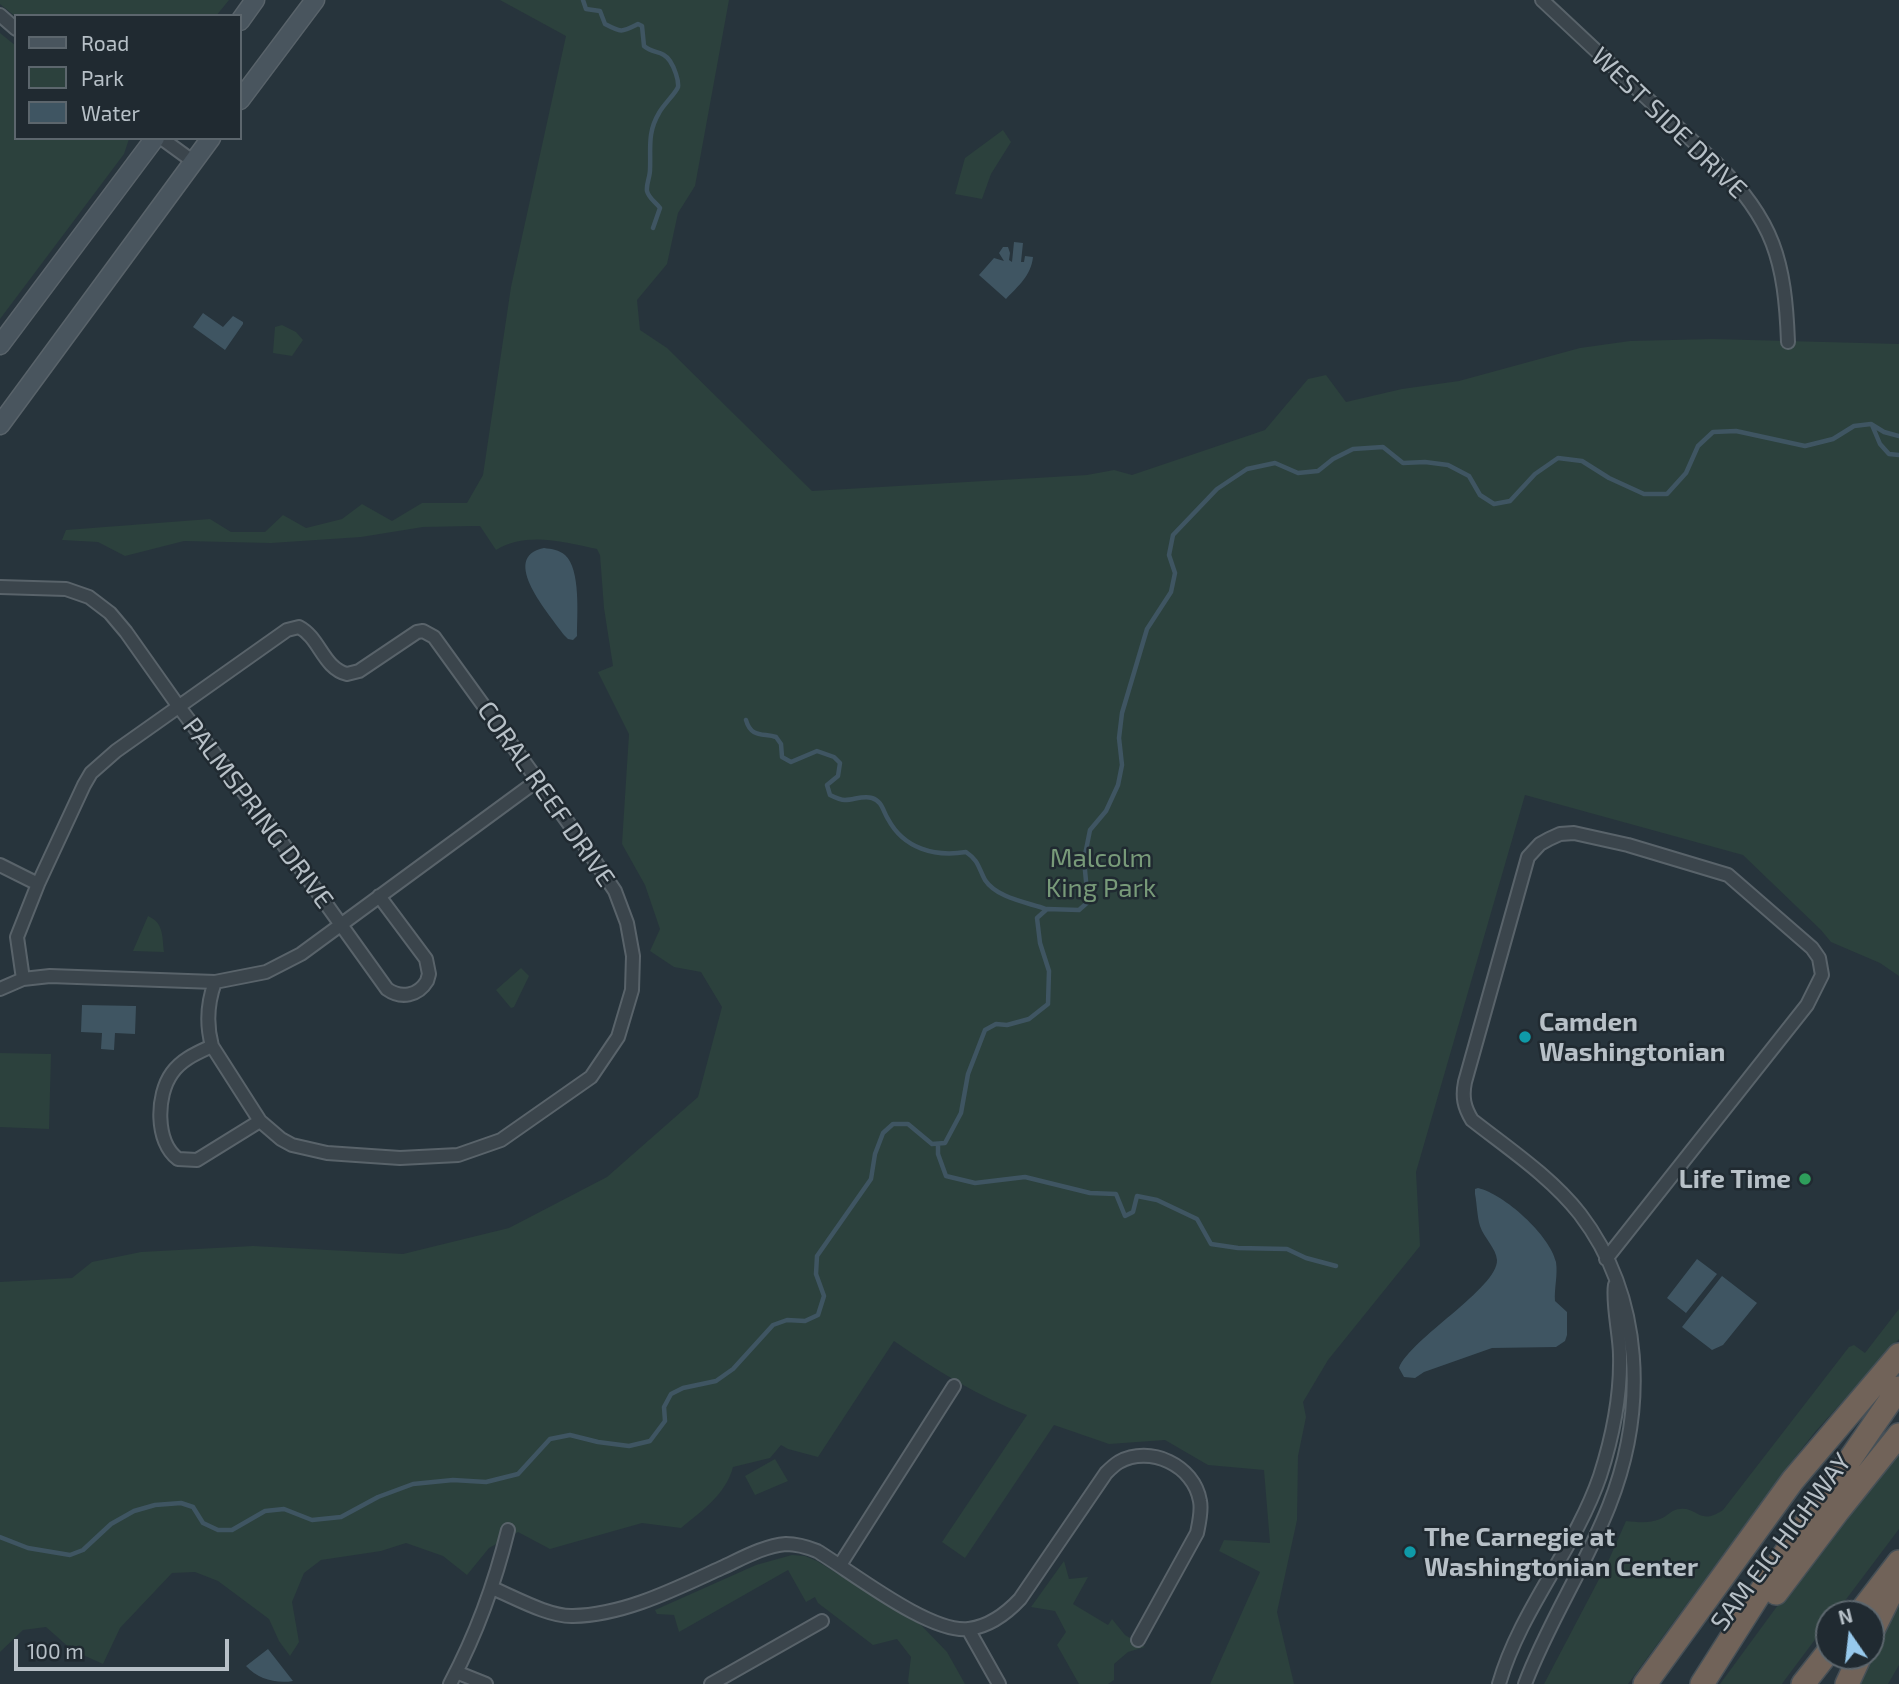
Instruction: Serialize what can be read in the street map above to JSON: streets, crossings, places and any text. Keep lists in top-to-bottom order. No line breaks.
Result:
{"streets":{"highway":["SAM EIG HIGHWAY"],"street":["WEST SIDE DRIVE","CORAL REEF DRIVE","PALMSPRING DRIVE"]},"crossings":[["CORAL REEF DRIVE","PALMSPRING DRIVE"]],"parks":["Malcolm King Park"],"places":["Camden Washingtonian","Life Time","The Carnegie at Washingtonian Center"],"legend":["Road","Park","Water"],"scale_bar":"100 m","north":"top"}
